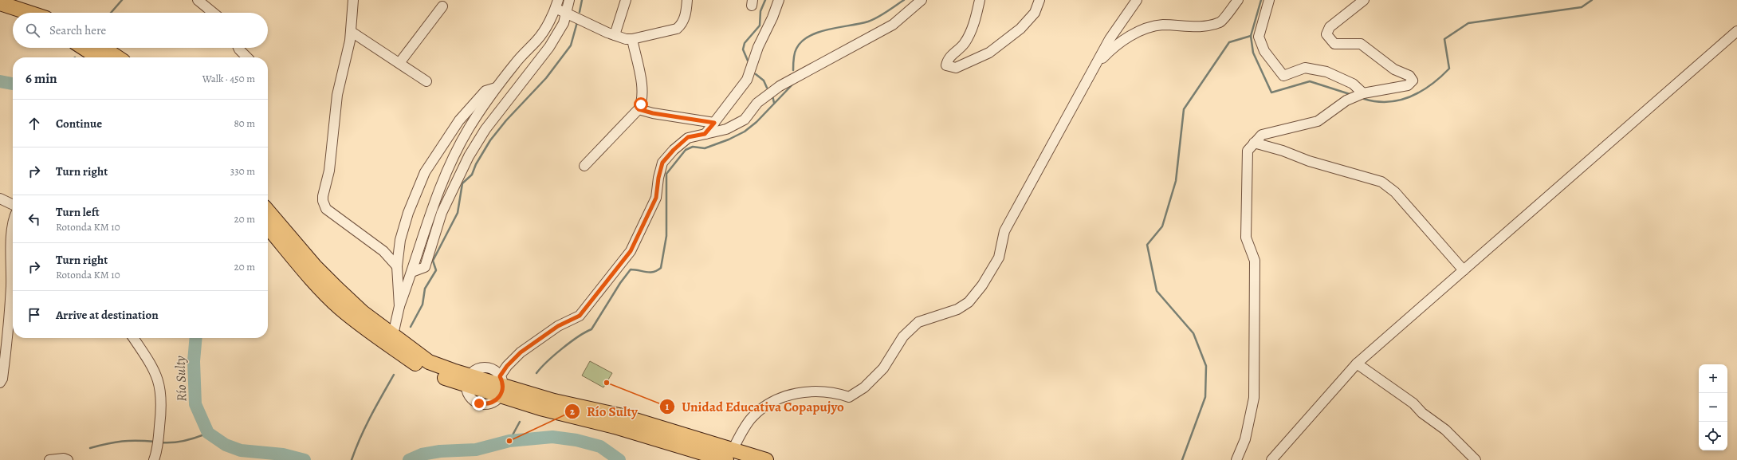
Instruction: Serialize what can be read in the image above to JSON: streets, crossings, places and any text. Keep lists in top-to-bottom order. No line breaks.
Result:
{"water":["Río Sulty"],"places":["Unidad Educativa Copapujyo","Río Sulty"],"page":{"search":"Search here","heading":["6 min","Walk · 450 m"],"list":[["Continue","80 m"],["Turn right","330 m"],["Turn left","Rotonda KM 10","20 m"],["Turn right","Rotonda KM 10","20 m"],"Arrive at destination"],"map_buttons":["+","−"]}}
